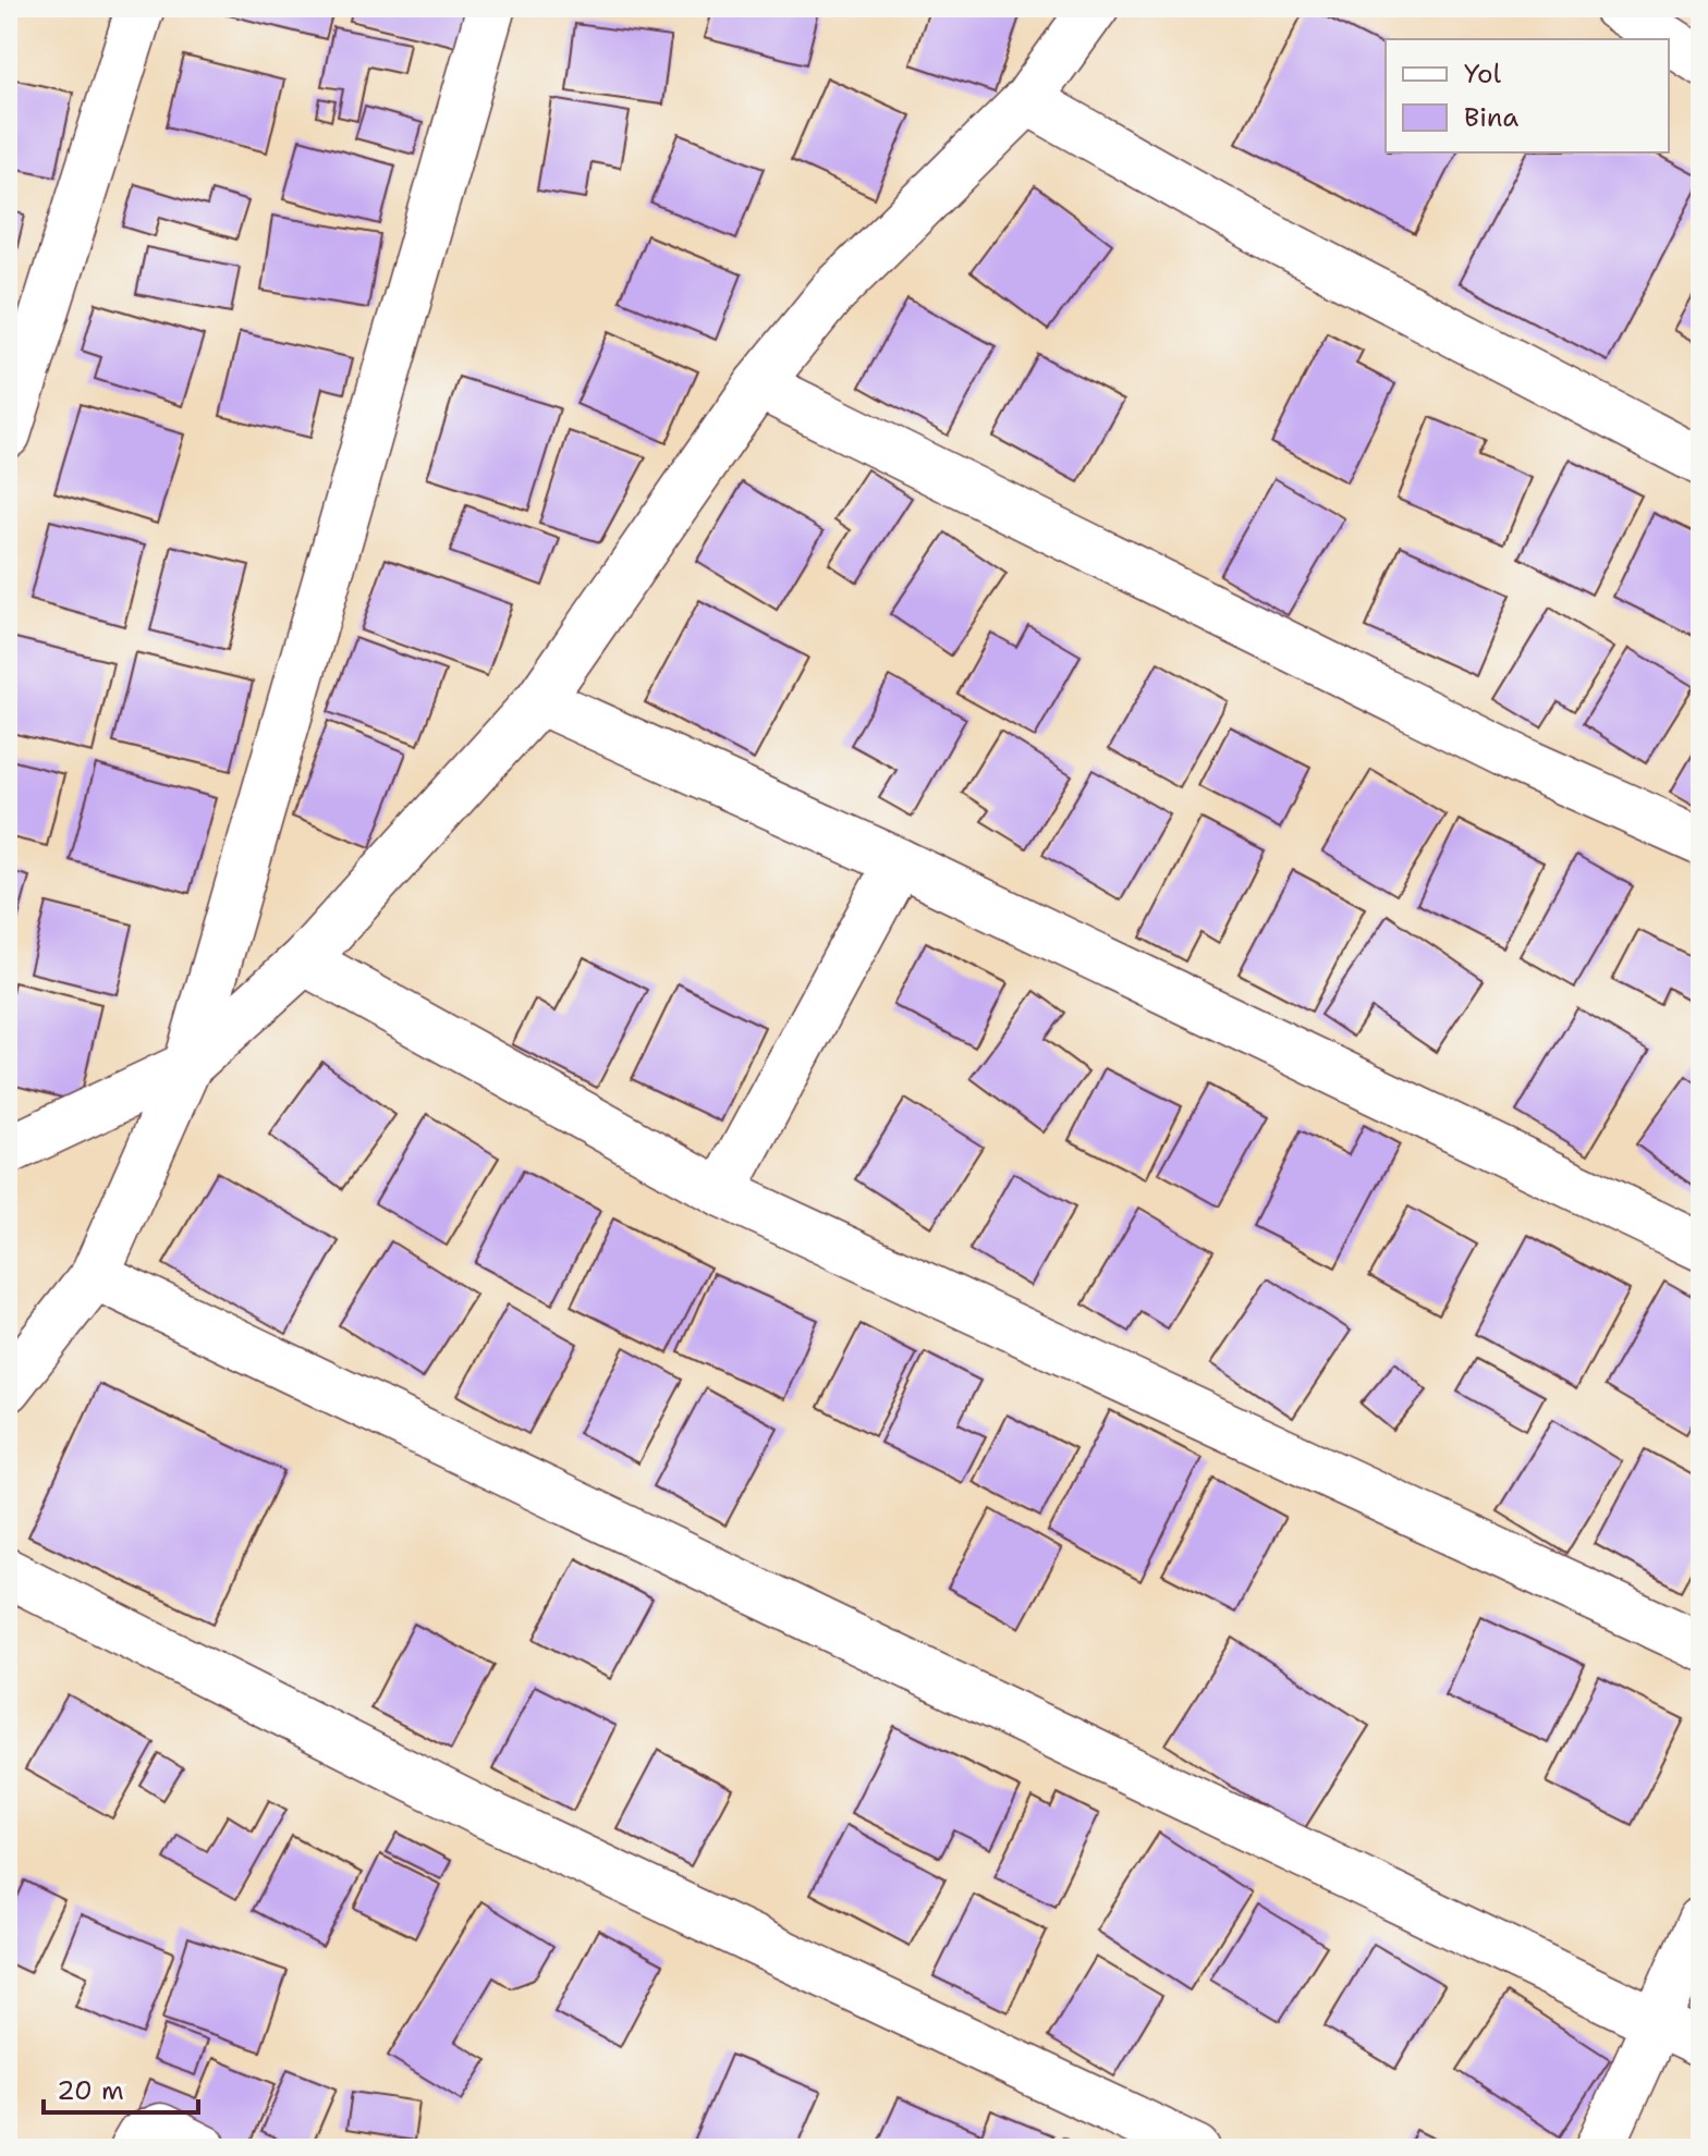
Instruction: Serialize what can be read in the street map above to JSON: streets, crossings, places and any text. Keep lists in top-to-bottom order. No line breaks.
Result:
{"legend":["Yol","Bina"],"scale_bar":"20 m"}
